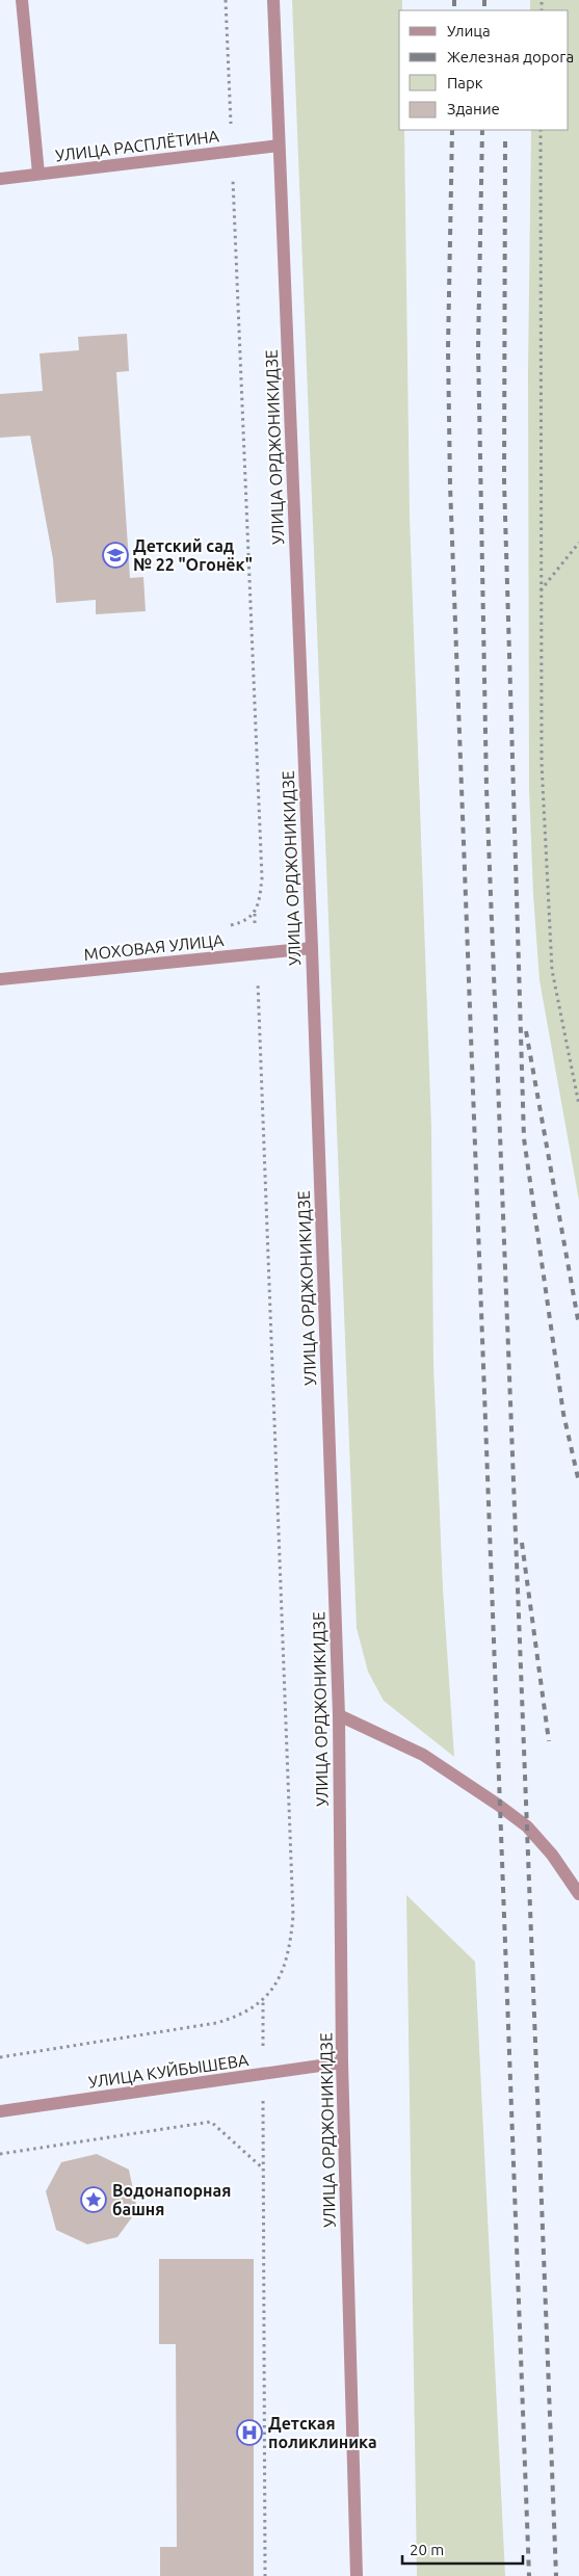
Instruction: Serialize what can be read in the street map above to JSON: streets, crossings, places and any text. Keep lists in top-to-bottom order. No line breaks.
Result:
{"streets":{"street":["УЛИЦА РАСПЛЁТИНА","УЛИЦА ОРДЖОНИКИДЗЕ","МОХОВАЯ УЛИЦА","УЛИЦА КУЙБЫШЕВА"]},"crossings":[["УЛИЦА РАСПЛЁТИНА","УЛИЦА ОРДЖОНИКИДЗЕ"],["УЛИЦА ОРДЖОНИКИДЗЕ","МОХОВАЯ УЛИЦА"],["УЛИЦА ОРДЖОНИКИДЗЕ","УЛИЦА КУЙБЫШЕВА"]],"places":{"school or university":["Детский сад № 22 \"Огонёк\""],"place":["Водонапорная башня"],"hospital":["Детская поликлиника"]},"legend":["Улица","Железная дорога","Парк","Здание"],"scale_bar":"20 m"}
